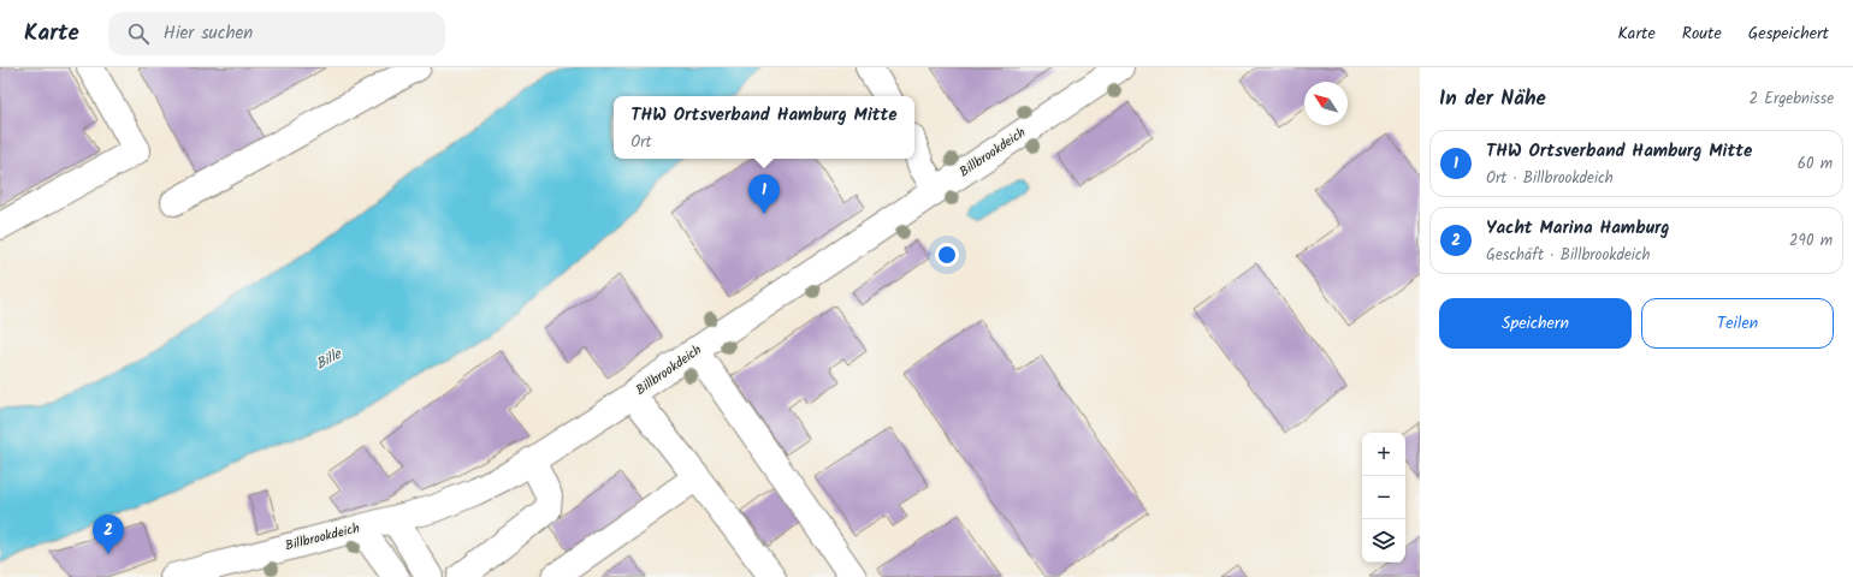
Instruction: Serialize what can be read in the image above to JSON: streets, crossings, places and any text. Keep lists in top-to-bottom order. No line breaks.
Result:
{"streets":{"street":["Billbrookdeich"]},"water":["Bille"],"north":"top left","page":{"header":"Karte","search":"Hier suchen","nav":["Karte","Route","Gespeichert"],"heading":["In der Nähe","2 Ergebnisse"],"popup":["THW Ortsverband Hamburg Mitte","Ort"],"list":[{"mark":"1","name":"THW Ortsverband Hamburg Mitte","note":"Ort · Billbrookdeich","value":"60 m"},{"mark":"2","name":"Yacht Marina Hamburg","note":"Geschäft · Billbrookdeich","value":"290 m"}],"pins":["1","2"],"buttons":["Speichern","Teilen"],"map_buttons":["+","−"]}}
